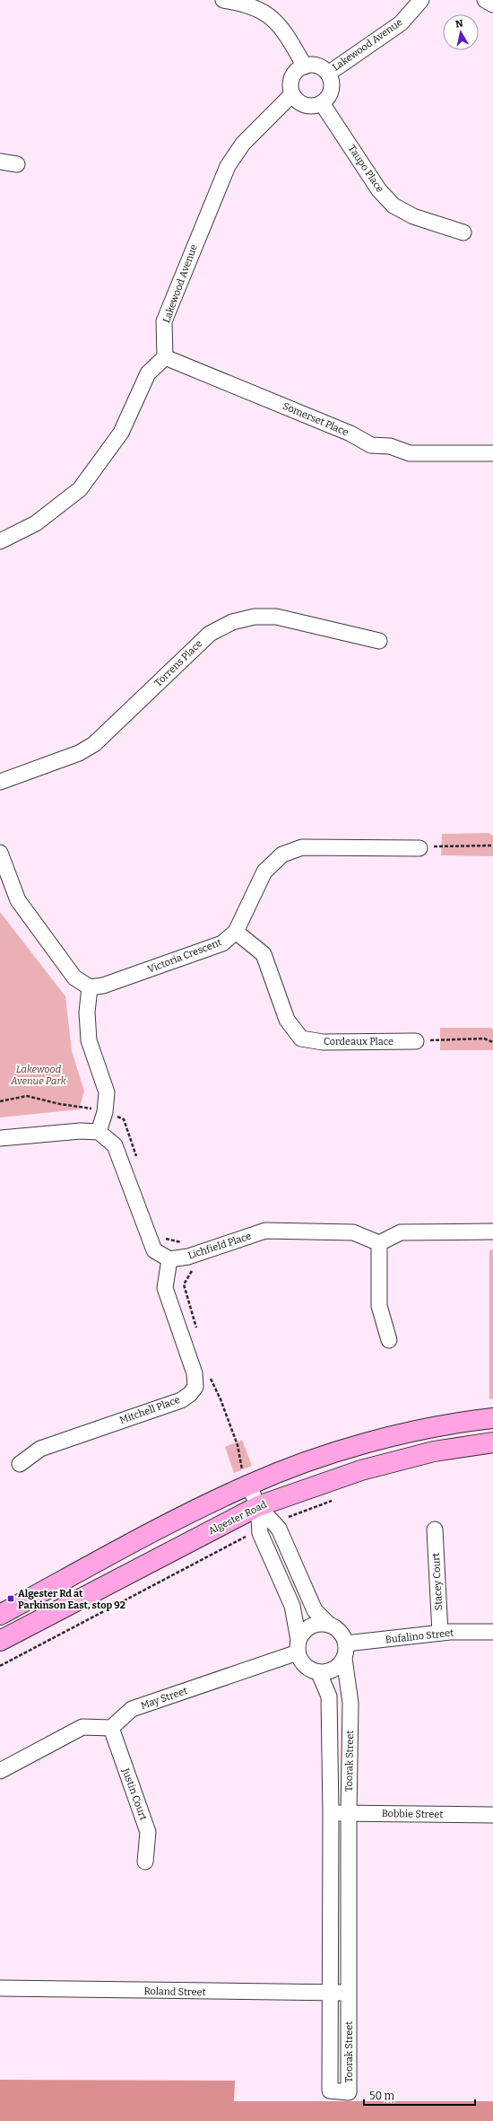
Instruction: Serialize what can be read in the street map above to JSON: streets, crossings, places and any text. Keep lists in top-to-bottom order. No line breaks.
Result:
{"streets":{"main road":["Algester Road"],"street":["Lakewood Avenue","Taupo Place","Somerset Place","Torrens Place","Victoria Crescent","Cordeaux Place","Lichfield Place","Mitchell Place","Stacey Court","Bufalino Street","May Street","Toorak Street","Justin Court","Bobbie Street","Roland Street"]},"crossings":[["Lakewood Avenue","Taupo Place"],["Lakewood Avenue","Somerset Place"],["Victoria Crescent","Cordeaux Place"],["Lichfield Place","Mitchell Place"],["Stacey Court","Bufalino Street"],["Bufalino Street","May Street"],["Bufalino Street","Toorak Street"],["May Street","Toorak Street"],["May Street","Justin Court"],["Toorak Street","Bobbie Street"],["Toorak Street","Roland Street"]],"parks":["Lakewood Avenue Park"],"places":{"transit":["Algester Rd at Parkinson East, stop 92"]},"scale_bar":"50 m","north":"top"}
